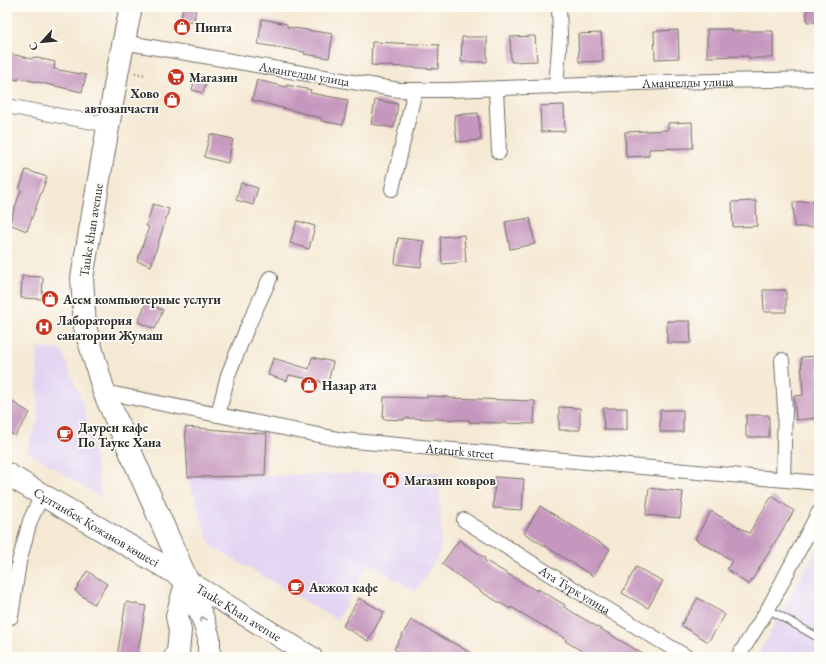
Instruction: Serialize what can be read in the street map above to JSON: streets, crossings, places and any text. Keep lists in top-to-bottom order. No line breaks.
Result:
{"streets":{"main road":["Tauke khan avenue","Сұлтанбек Қожанов көшесі"],"street":["Амангелды улица","Ataturk street","Ата Турк улица","Tauke Khan avenue"]},"crossings":[["Амангелды улица","Tauke khan avenue"],["Tauke khan avenue","Ataturk street"],["Tauke khan avenue","Сұлтанбек Қожанов көшесі"],["Tauke khan avenue","Tauke Khan avenue"],["Сұлтанбек Қожанов көшесі","Tauke Khan avenue"]],"places":{"shop":["Пинта","Хово автозапчасти","Асем компьютерные услуги","Назар ата","Магазин ковров"],"supermarket":["Магазин"],"hospital":["Лаборатория санатории Жумаш"],"cafe":["Даурен кафе По Тауке Хана","Акжол кафе"]},"north":"bottom left"}
